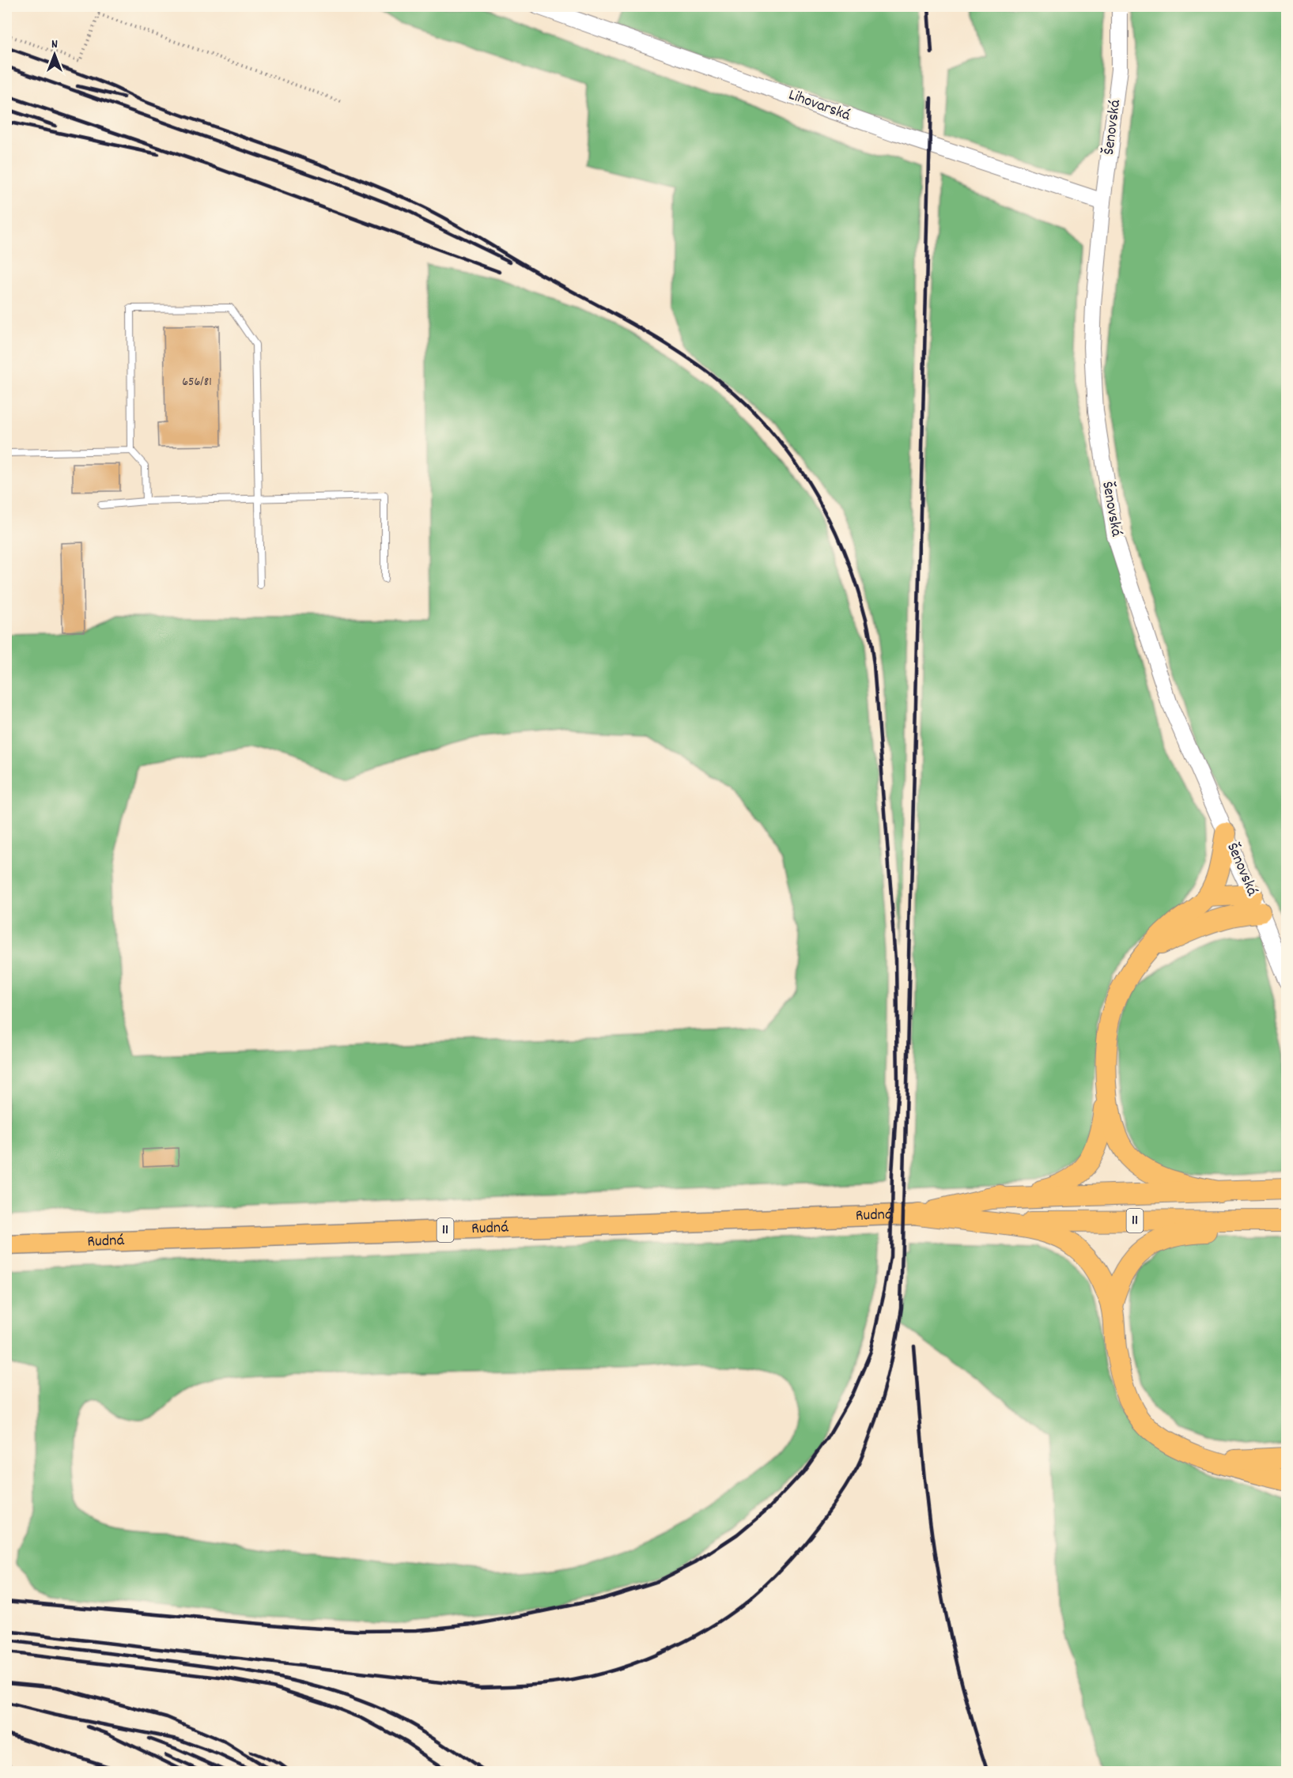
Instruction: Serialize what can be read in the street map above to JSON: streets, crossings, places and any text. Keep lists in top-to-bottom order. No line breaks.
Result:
{"streets":{"highway":["11"],"main road":["Rudná"],"street":["Lihovarská","Šenovská"]},"crossings":[["Lihovarská","Šenovská"],["Rudná","11"]],"house_numbers":["656/81"],"north":"top"}
